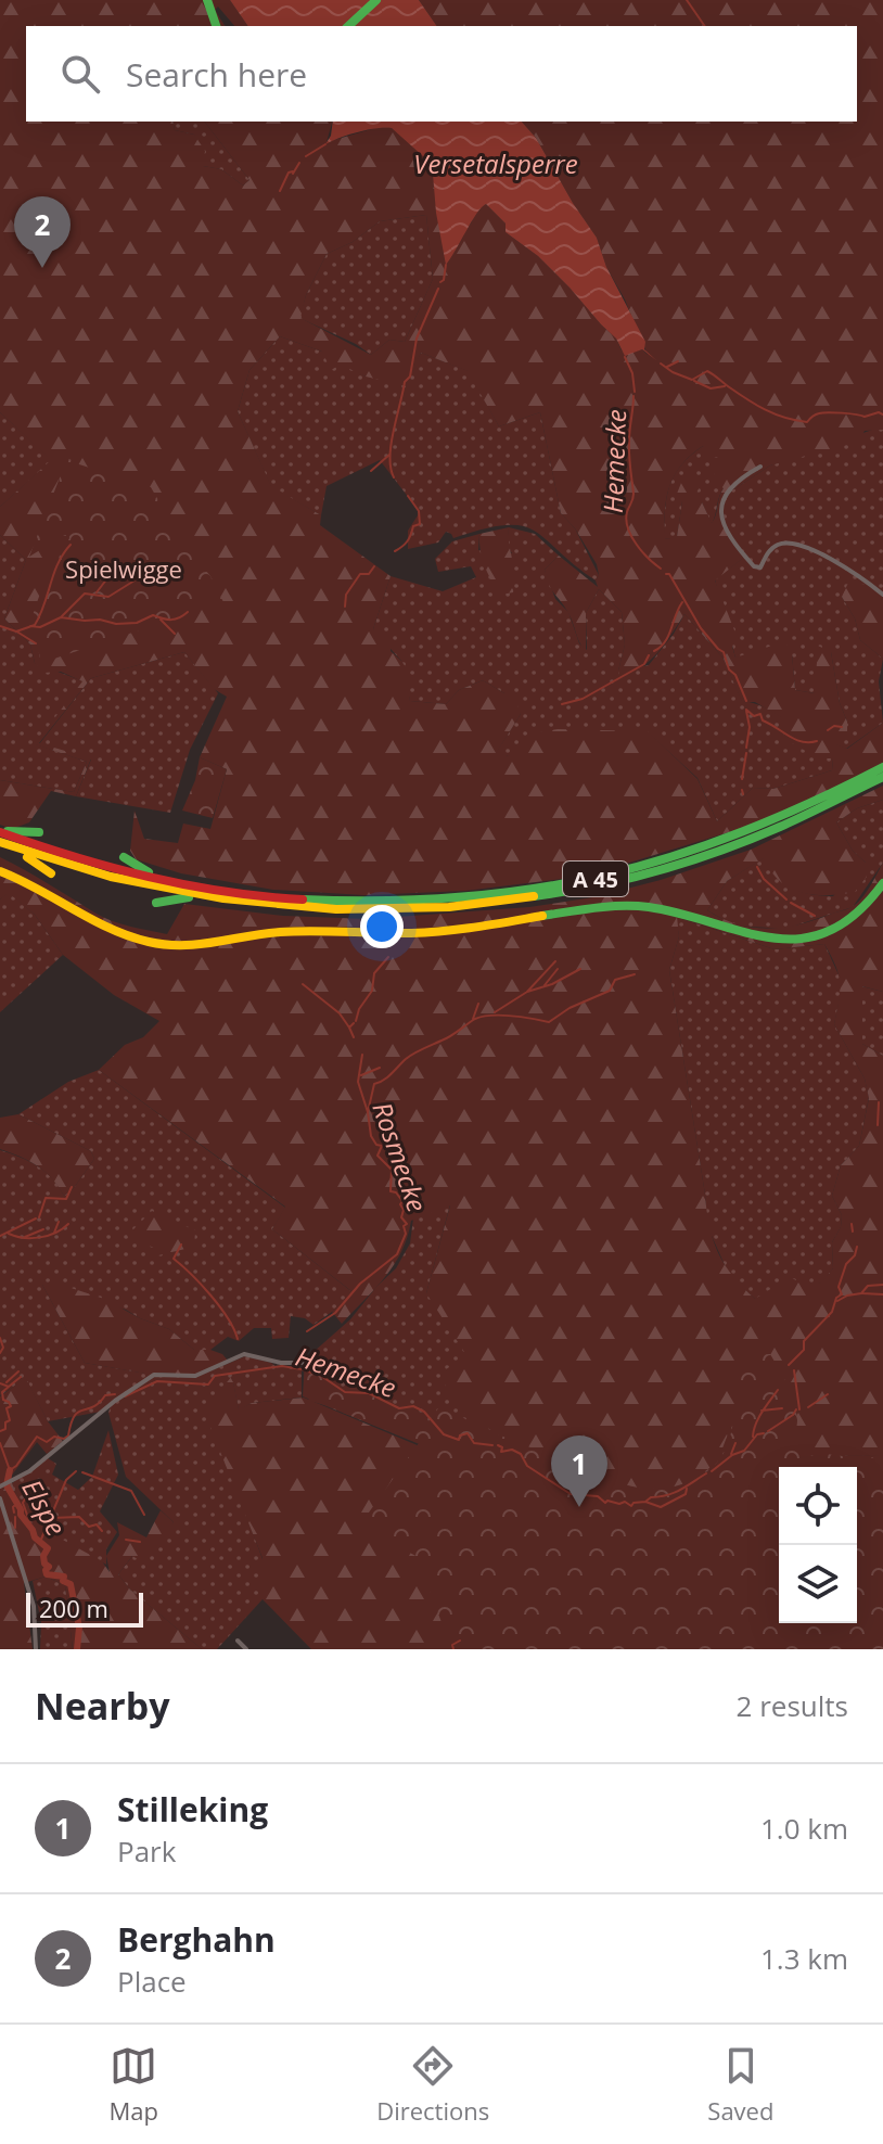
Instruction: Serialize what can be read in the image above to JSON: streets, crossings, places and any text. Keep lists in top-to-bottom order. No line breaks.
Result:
{"streets":{"main road":["A 45"]},"water":["Versetalsperre","Hemecke","Rosmecke","Elspe"],"parks":["Spielwigge"],"scale_bar":"200 m","page":{"search":"Search here","pins":["2","1"],"scale":"200 m","heading":["Nearby","2 results"],"list":[{"mark":"1","name":"Stilleking","note":"Park","value":"1.0 km"},{"mark":"2","name":"Berghahn","note":"Place","value":"1.3 km"}],"nav":["Map","Directions","Saved"]}}
